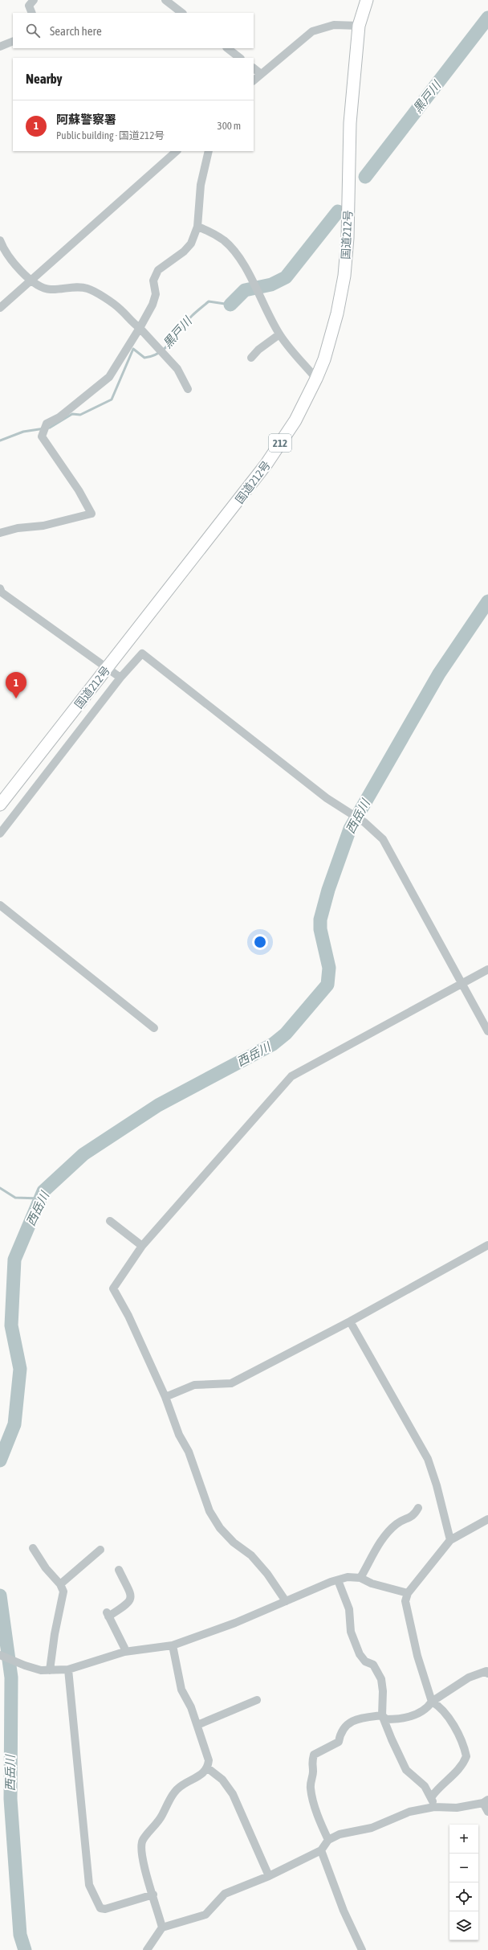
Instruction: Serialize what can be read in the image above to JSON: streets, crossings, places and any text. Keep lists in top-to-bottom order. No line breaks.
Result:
{"streets":{"highway":["国道212号","212"]},"water":["黒戸川","西岳川"],"page":{"search":"Search here","heading":"Nearby","list":[{"mark":"1","name":"阿蘇警察署","note":"Public building · 国道212号","value":"300 m"}],"pins":"1","map_buttons":["+","−"]}}
